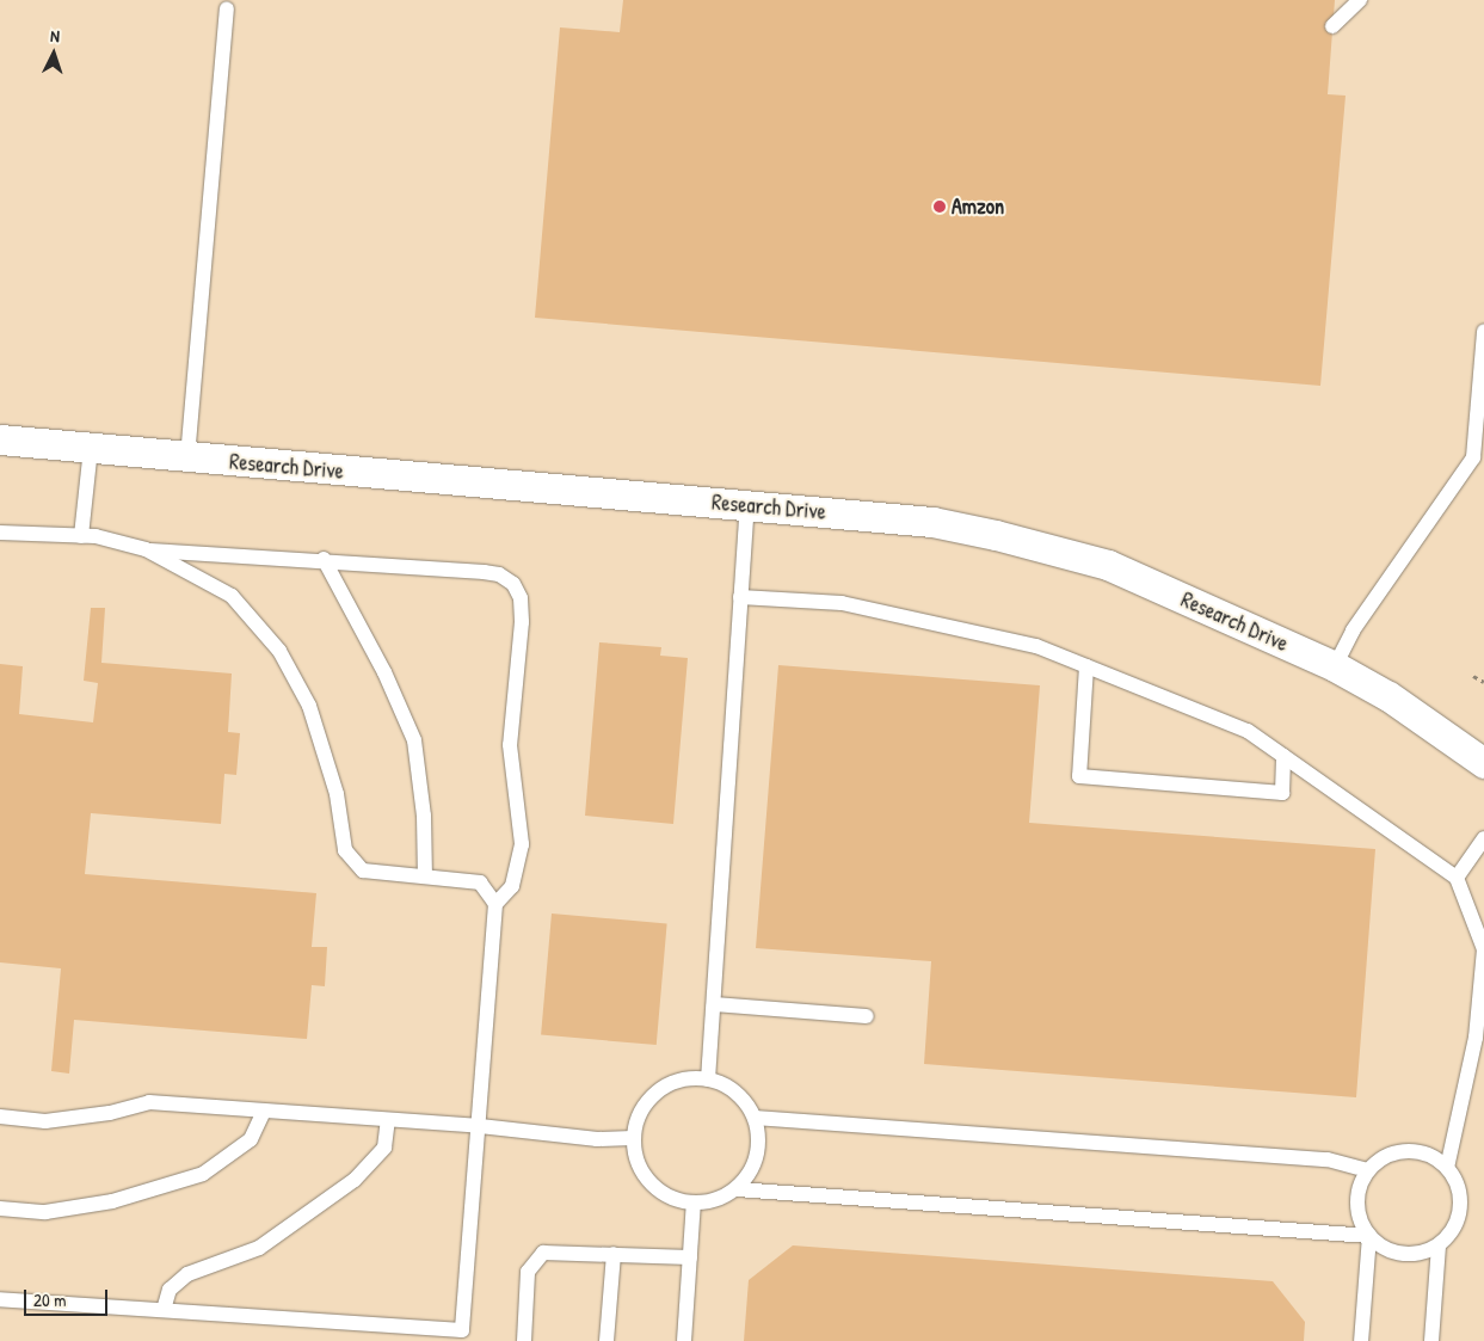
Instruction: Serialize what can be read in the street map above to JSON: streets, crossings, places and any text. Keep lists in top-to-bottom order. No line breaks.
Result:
{"streets":{"street":["Research Drive"]},"places":["Amzon"],"scale_bar":"20 m","north":"top"}
